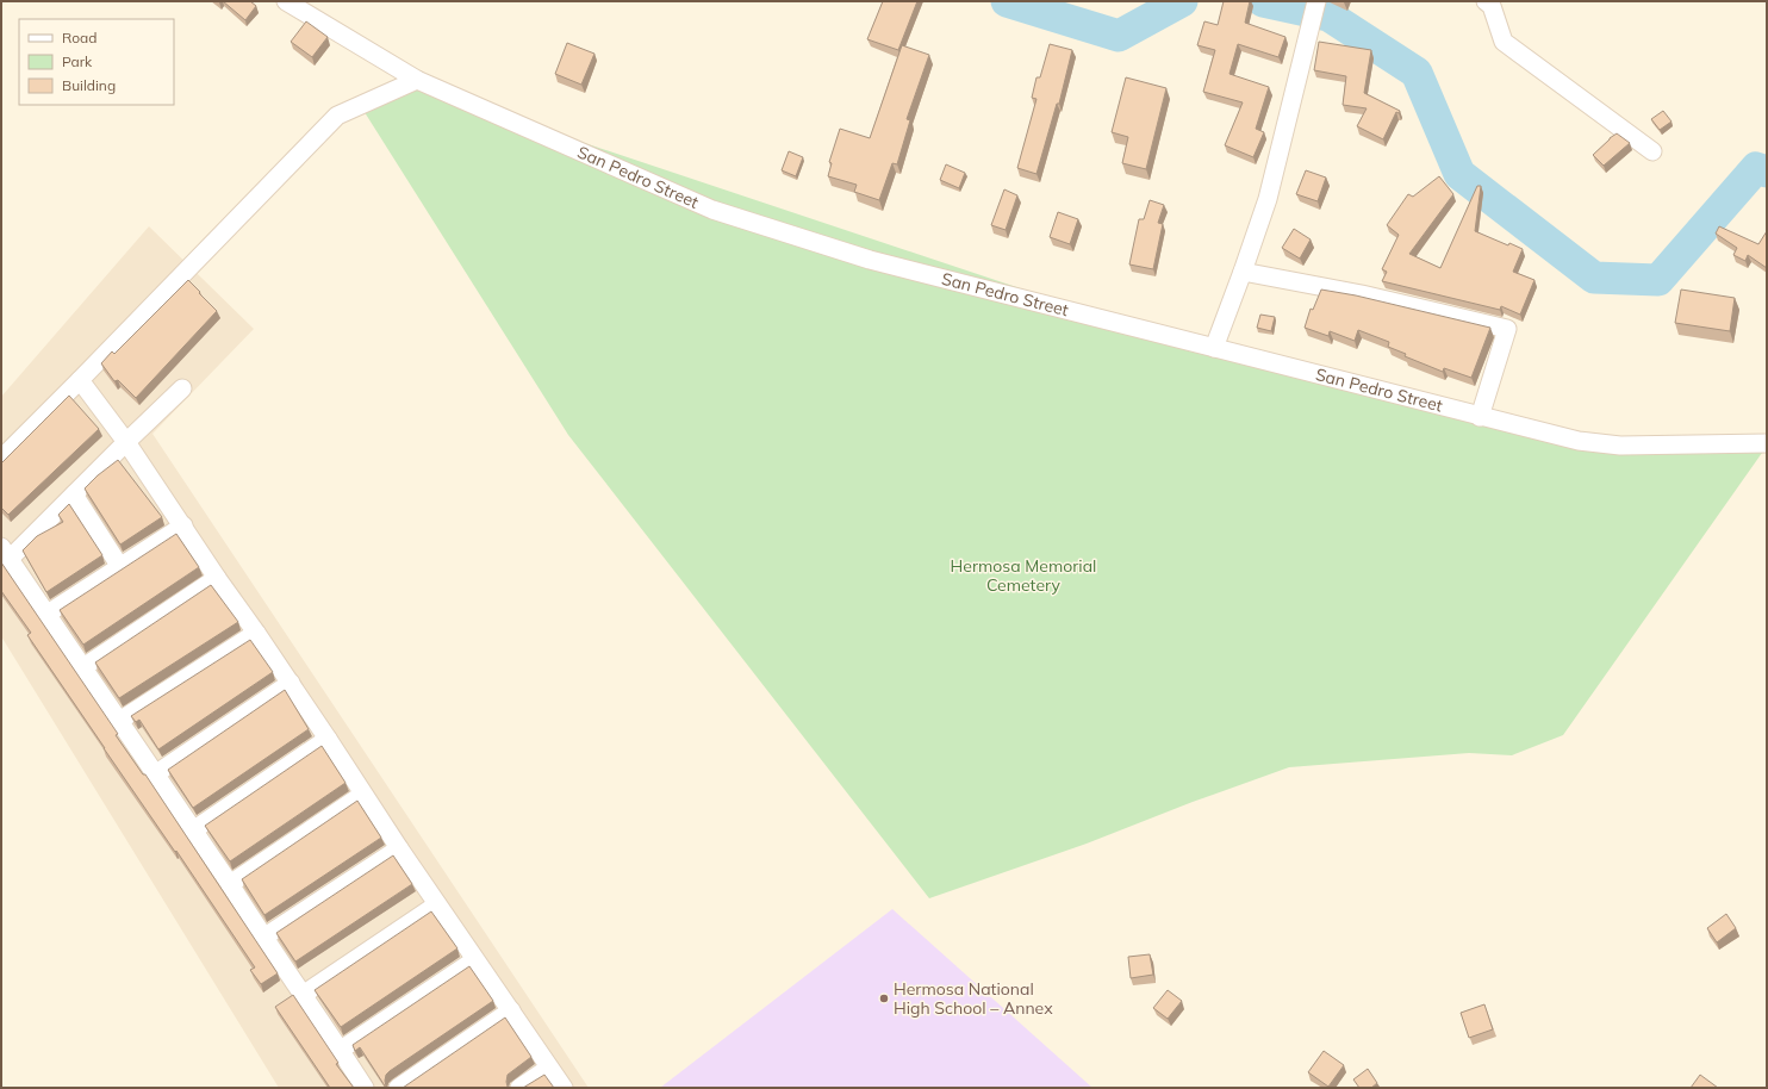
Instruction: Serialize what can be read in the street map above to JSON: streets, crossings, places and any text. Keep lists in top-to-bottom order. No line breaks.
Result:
{"streets":{"street":["San Pedro Street"]},"parks":["Hermosa Memorial Cemetery"],"places":["Hermosa National High School – Annex"],"legend":["Road","Park","Building"]}
